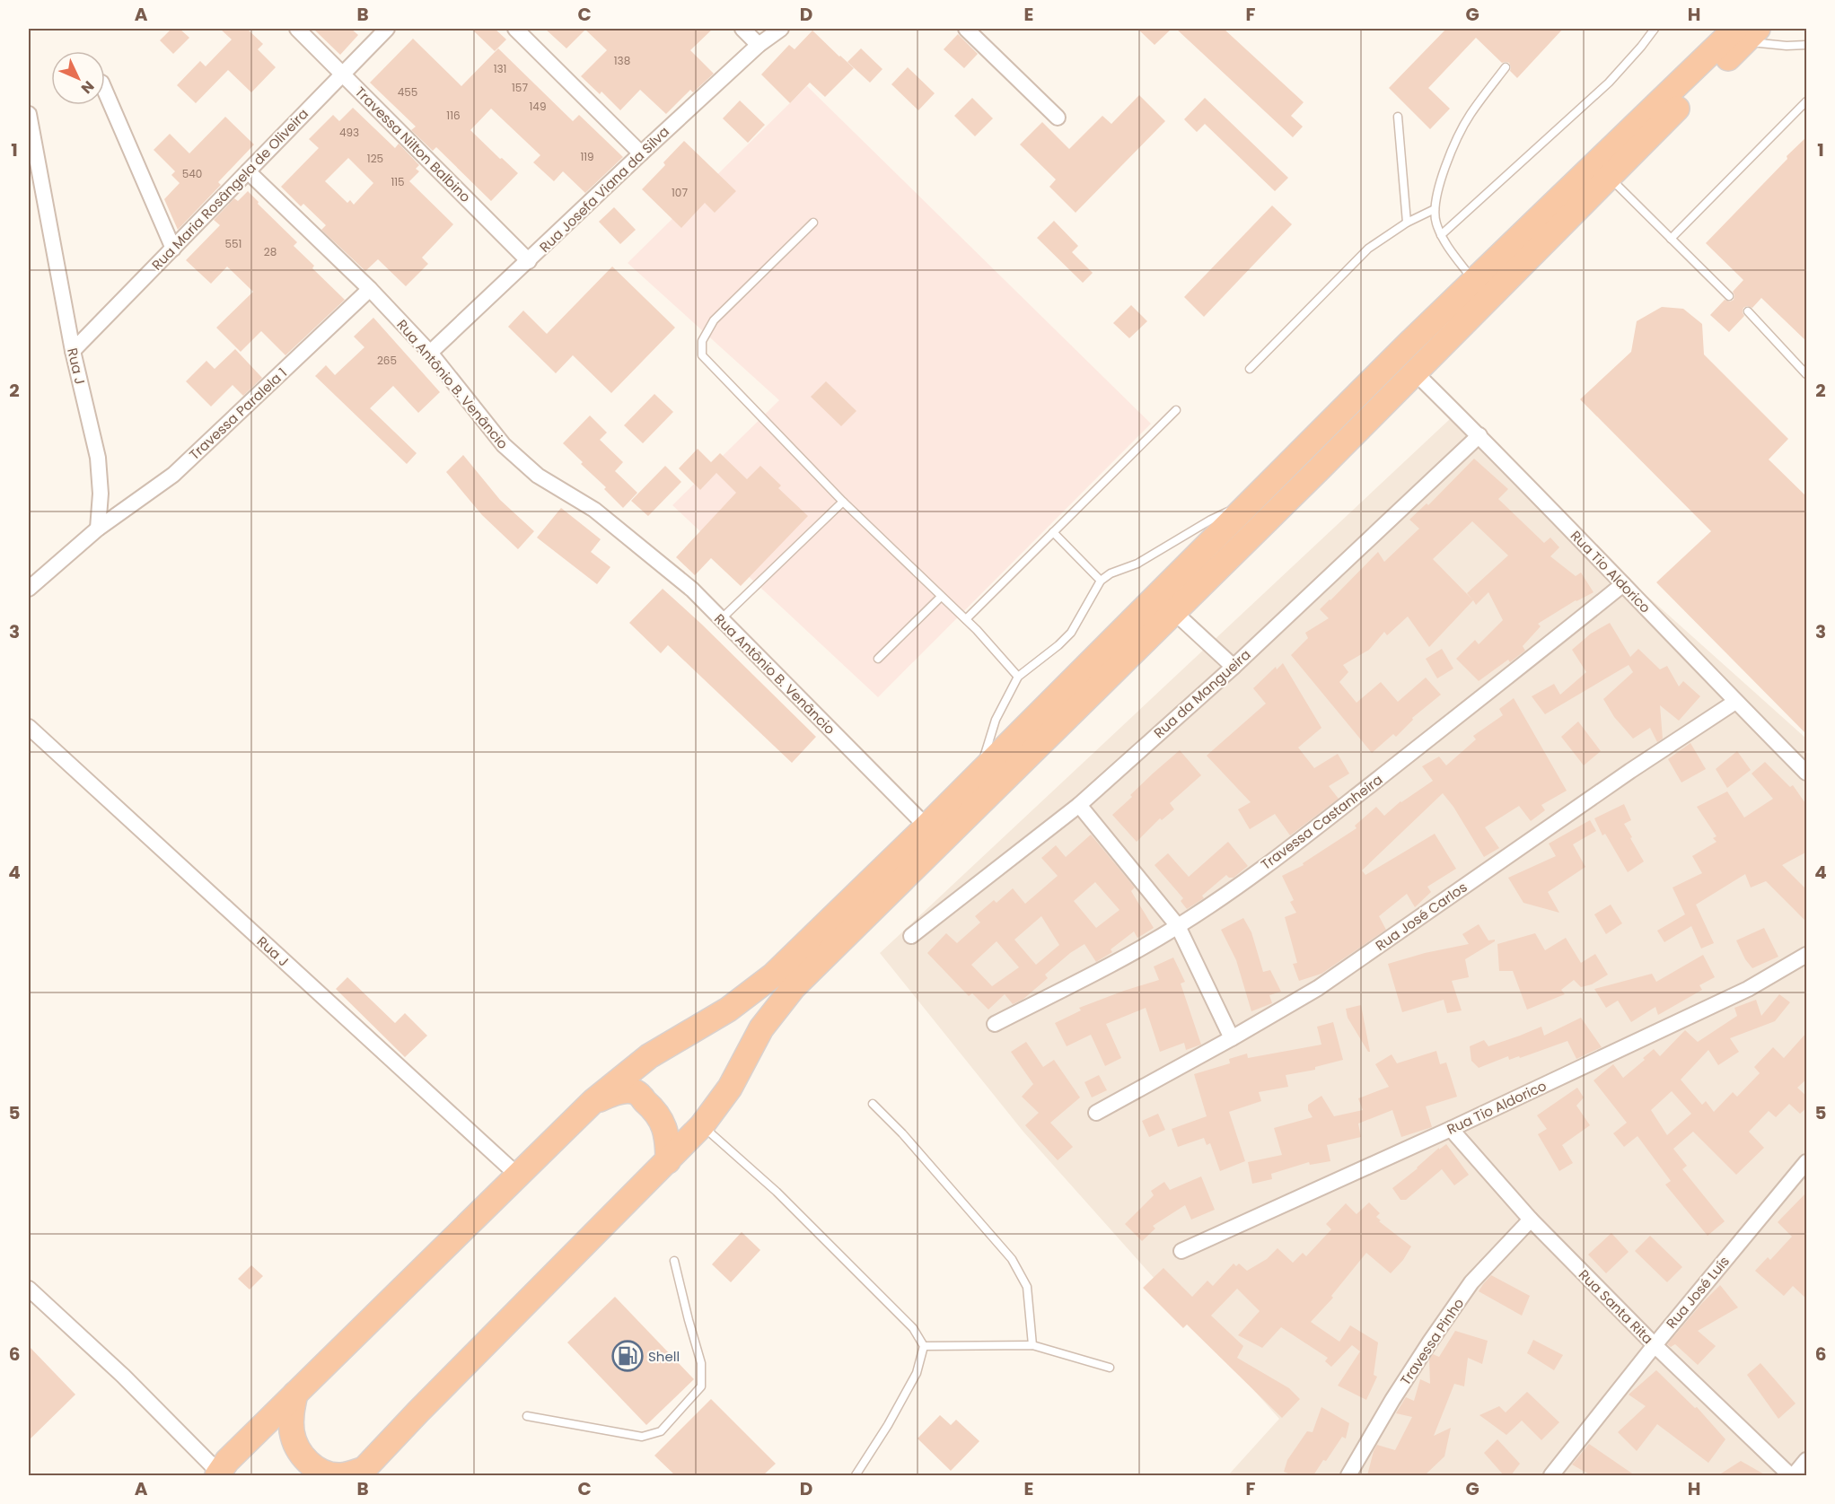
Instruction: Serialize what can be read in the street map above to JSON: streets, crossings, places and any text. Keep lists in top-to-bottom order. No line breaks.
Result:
{"streets":{"street":["Travessa Nilton Balbino","Rua Maria Rosângela de Oliveira","Rua Josefa Viana da Silva","Rua J","Rua Antônio B. Venâncio","Travessa Paralela 1","Rua Tio Aldorico","Rua da Mangueira","Travessa Castanheira","Rua José Carlos","Rua José Luís","Rua Santa Rita","Travessa Pinho"]},"crossings":[["Travessa Nilton Balbino","Rua Maria Rosângela de Oliveira"],["Travessa Nilton Balbino","Rua Josefa Viana da Silva"],["Rua Maria Rosângela de Oliveira","Rua J"],["Rua Maria Rosângela de Oliveira","Rua Antônio B. Venâncio"],["Rua Josefa Viana da Silva","Rua Antônio B. Venâncio"],["Rua J","Travessa Paralela 1"],["Rua Antônio B. Venâncio","Travessa Paralela 1"],["Rua Tio Aldorico","Rua da Mangueira"],["Rua Tio Aldorico","Travessa Castanheira"],["Rua Tio Aldorico","Rua José Carlos"],["Rua Tio Aldorico","Rua Santa Rita"],["Rua José Luís","Rua Santa Rita"],["Rua Santa Rita","Travessa Pinho"]],"places":{"fuel station":["Shell"]},"house_numbers":["138","131","157","455","149","116","493","119","125","540","115","107","551","28","265"],"north":"bottom right","grid":{"columns":["A","B","C","D","E","F","G","H"],"rows":["1","2","3","4","5","6"]}}
